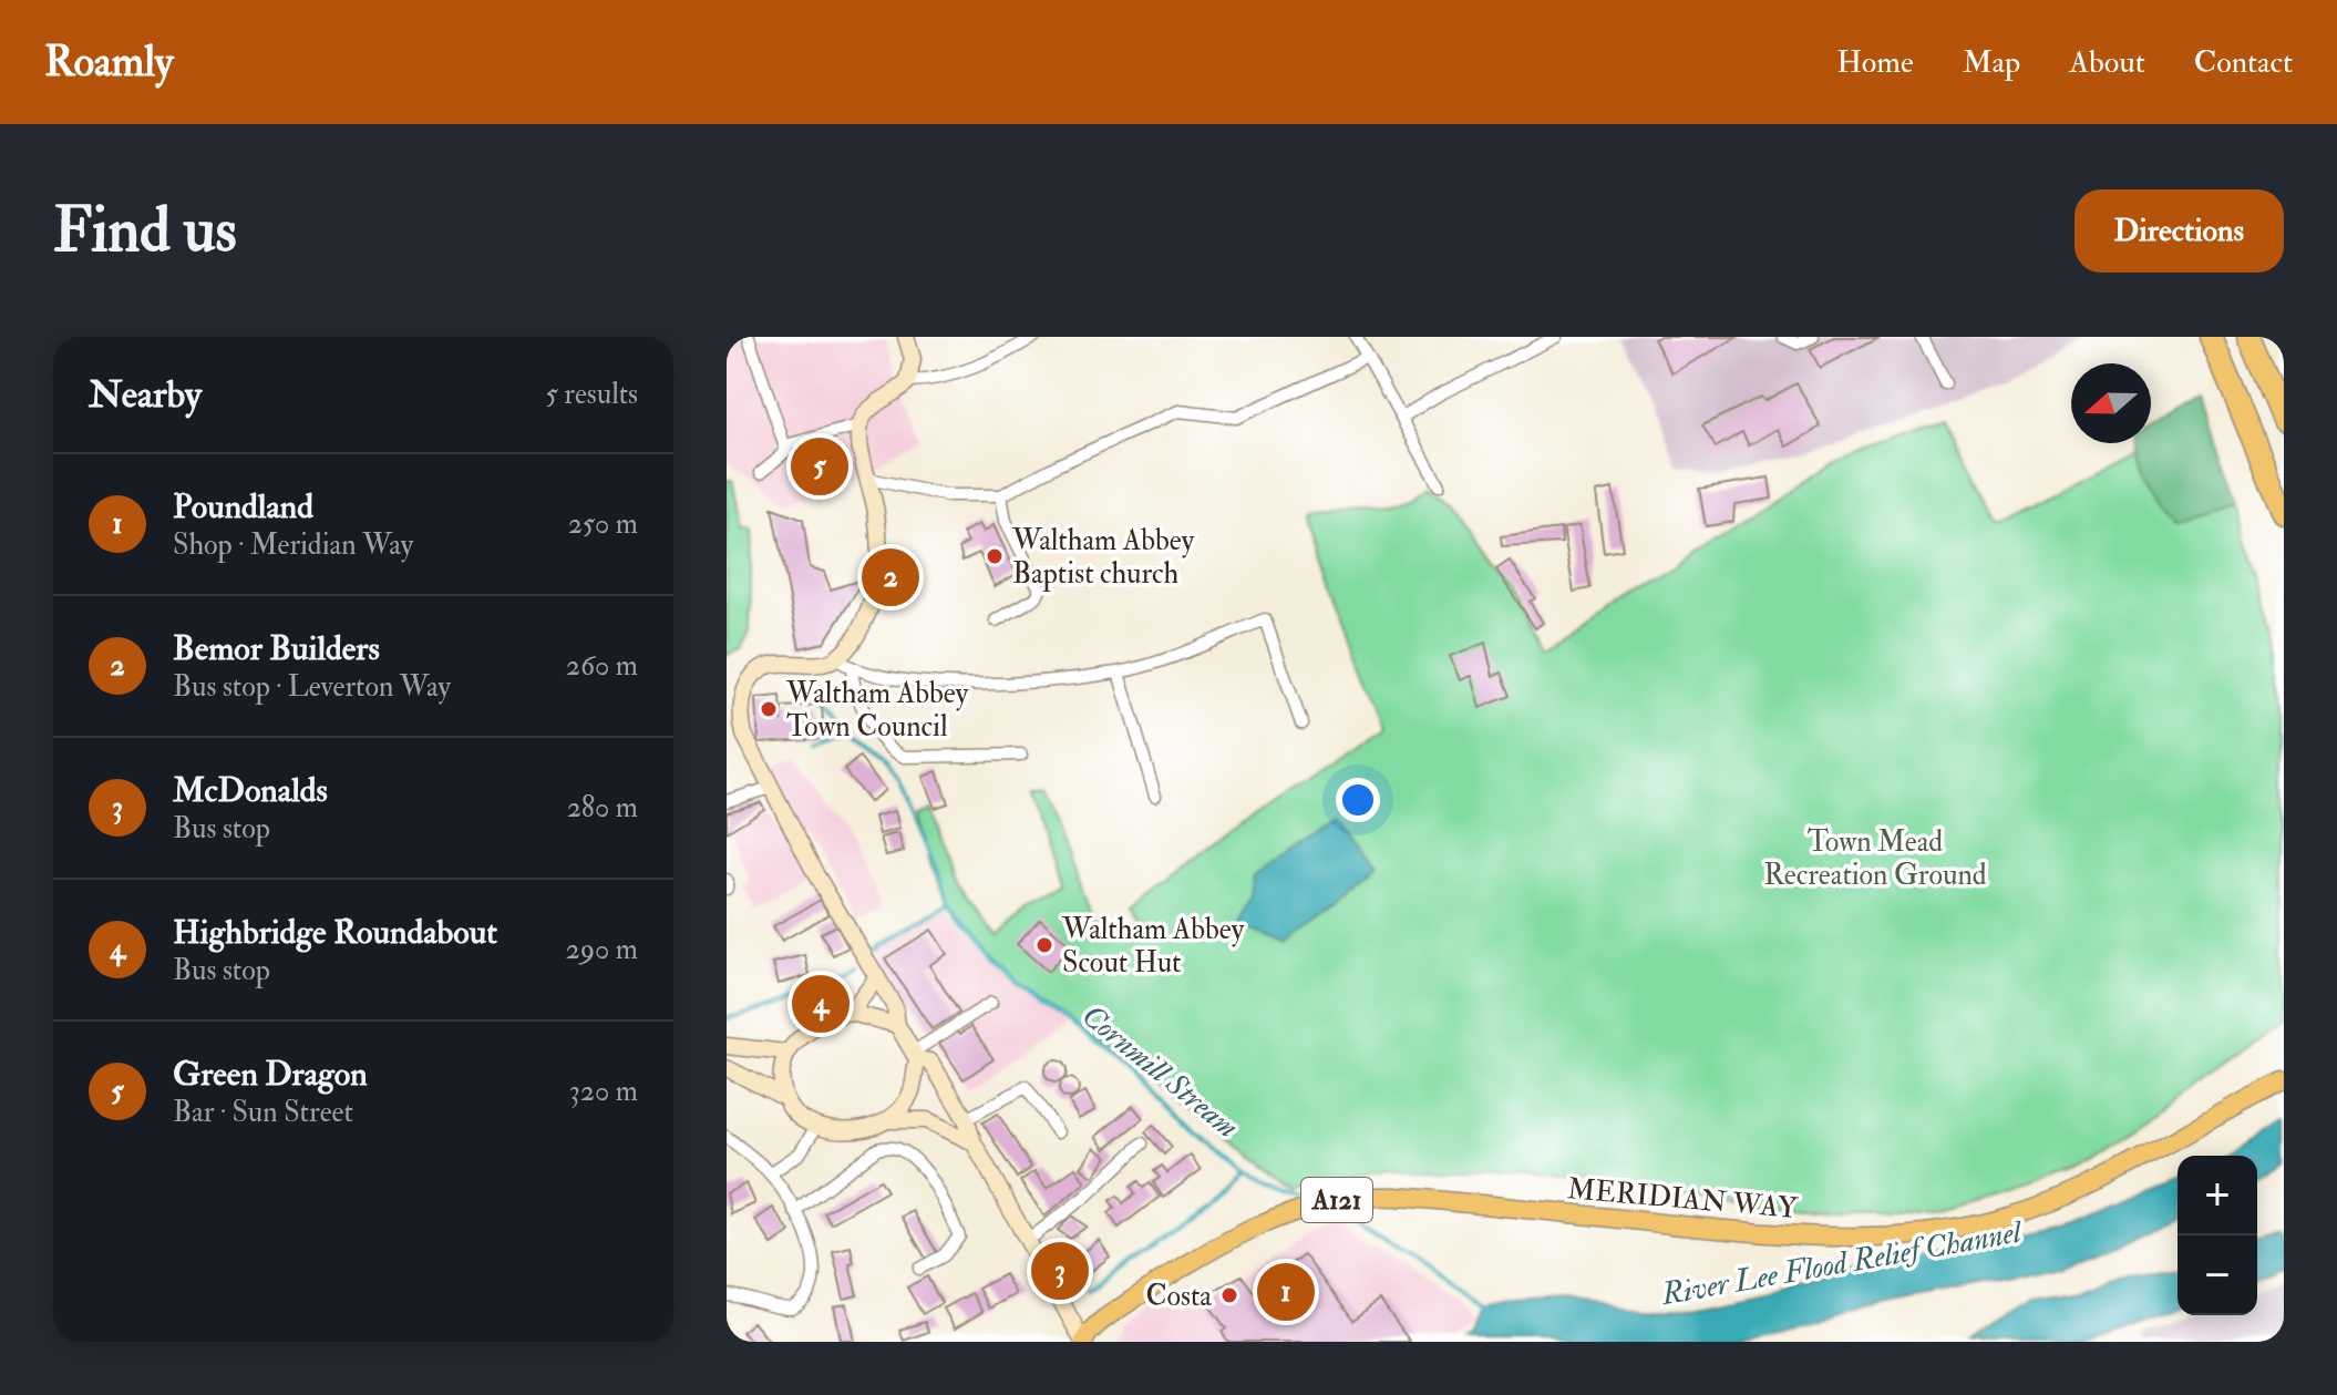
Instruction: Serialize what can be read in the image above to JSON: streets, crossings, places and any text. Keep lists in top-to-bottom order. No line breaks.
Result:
{"streets":{"main road":["MERIDIAN WAY","A121"]},"water":["Cornmill Stream","River Lee Flood Relief Channel"],"parks":["Town Mead Recreation Ground"],"places":["Waltham Abbey Baptist church","Waltham Abbey Town Council","Waltham Abbey Scout Hut","Costa"],"north":"left","page":{"header":"Roamly","nav":["Home","Map","About","Contact"],"buttons":"Directions","title":"Find us","heading":["Nearby","5 results"],"pins":["5","2","4","3","1"],"list":[{"mark":"1","name":"Poundland","note":"Shop · Meridian Way","value":"250 m"},{"mark":"2","name":"Bemor Builders","note":"Bus stop · Leverton Way","value":"260 m"},{"mark":"3","name":"McDonalds","note":"Bus stop","value":"280 m"},{"mark":"4","name":"Highbridge Roundabout","note":"Bus stop","value":"290 m"},{"mark":"5","name":"Green Dragon","note":"Bar · Sun Street","value":"320 m"}],"map_buttons":["+","−"]}}
